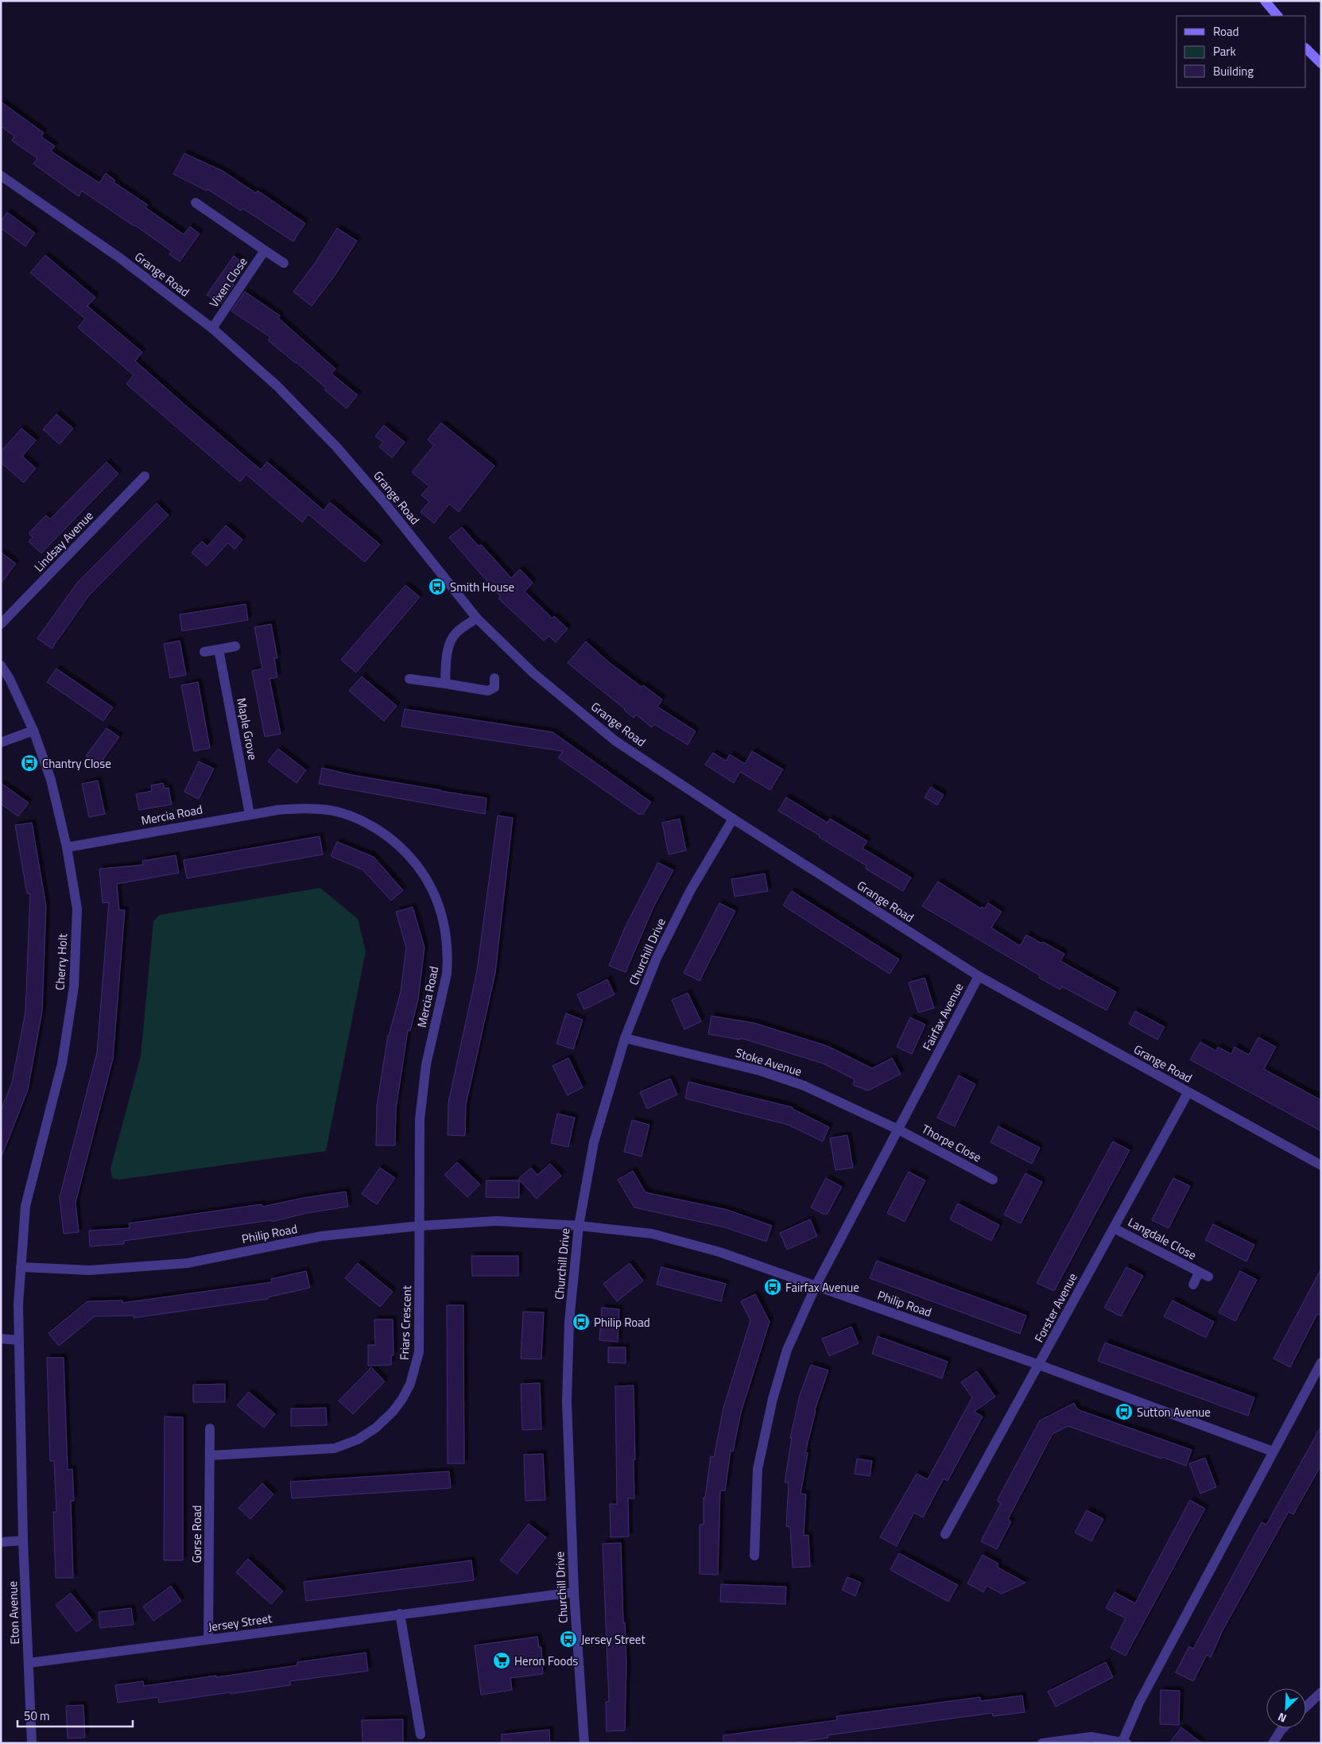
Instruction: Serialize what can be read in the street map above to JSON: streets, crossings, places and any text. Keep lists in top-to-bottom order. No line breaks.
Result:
{"streets":{"street":["Grange Road","Vixen Close","Lindsay Avenue","Maple Grove","Mercia Road","Churchill Drive","Cherry Holt","Fairfax Avenue","Stoke Avenue","Thorpe Close","Philip Road","Langdale Close","Forster Avenue","Friars Crescent","Gorse Road","Eton Avenue","Jersey Street"]},"crossings":[["Grange Road","Vixen Close"],["Grange Road","Churchill Drive"],["Grange Road","Fairfax Avenue"],["Grange Road","Forster Avenue"],["Maple Grove","Mercia Road"],["Mercia Road","Cherry Holt"],["Mercia Road","Philip Road"],["Mercia Road","Friars Crescent"],["Churchill Drive","Stoke Avenue"],["Churchill Drive","Philip Road"],["Churchill Drive","Jersey Street"],["Cherry Holt","Philip Road"],["Cherry Holt","Eton Avenue"],["Fairfax Avenue","Stoke Avenue"],["Fairfax Avenue","Thorpe Close"],["Fairfax Avenue","Philip Road"],["Stoke Avenue","Thorpe Close"],["Philip Road","Forster Avenue"],["Philip Road","Friars Crescent"],["Philip Road","Eton Avenue"],["Langdale Close","Forster Avenue"],["Friars Crescent","Gorse Road"],["Gorse Road","Jersey Street"],["Eton Avenue","Jersey Street"]],"places":{"bus stop":["Smith House","Chantry Close","Fairfax Avenue","Philip Road","Sutton Avenue","Jersey Street"],"supermarket":["Heron Foods"]},"legend":["Road","Park","Building"],"scale_bar":"50 m","north":"bottom left"}
